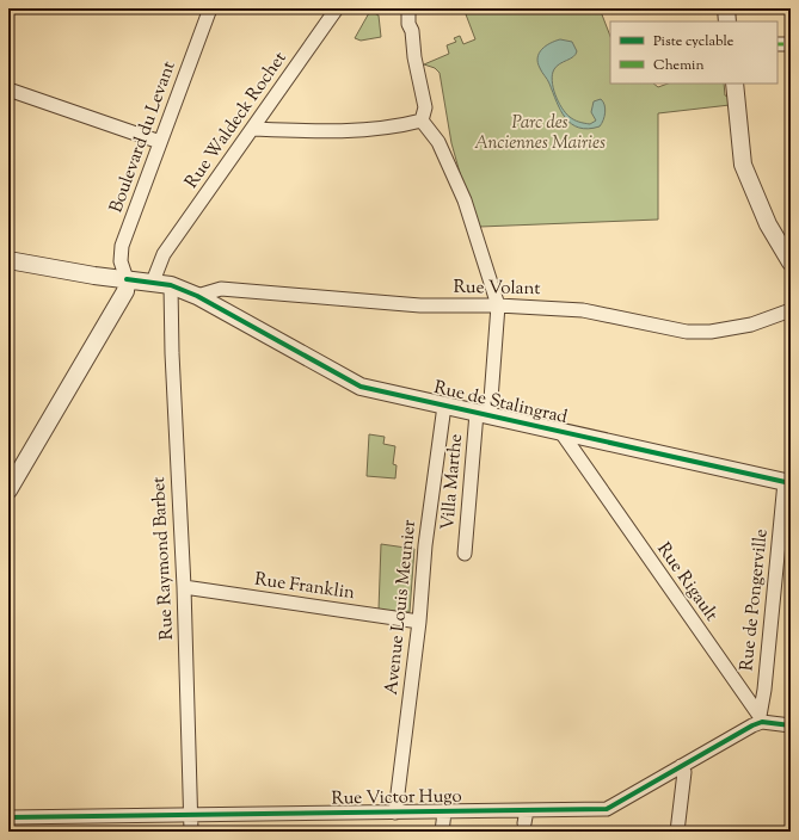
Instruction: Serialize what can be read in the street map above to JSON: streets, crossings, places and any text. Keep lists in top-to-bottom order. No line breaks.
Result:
{"streets":{"street":["Rue Waldeck Rochet","Boulevard du Levant","Rue Volant","Rue de Stalingrad","Villa Marthe","Rue Raymond Barbet","Rue Rigault","Rue Franklin","Rue de Pongerville","Avenue Louis Meunier","Rue Victor Hugo"]},"crossings":[["Rue Waldeck Rochet","Rue de Stalingrad"],["Boulevard du Levant","Rue de Stalingrad"],["Rue Volant","Rue de Stalingrad"],["Rue Volant","Villa Marthe"],["Rue de Stalingrad","Villa Marthe"],["Rue de Stalingrad","Rue Raymond Barbet"],["Rue de Stalingrad","Rue Rigault"],["Rue de Stalingrad","Rue de Pongerville"],["Rue de Stalingrad","Avenue Louis Meunier"],["Rue Raymond Barbet","Rue Franklin"],["Rue Raymond Barbet","Rue Victor Hugo"],["Rue Rigault","Rue de Pongerville"],["Rue Rigault","Rue Victor Hugo"],["Rue Franklin","Avenue Louis Meunier"],["Rue de Pongerville","Rue Victor Hugo"],["Avenue Louis Meunier","Rue Victor Hugo"]],"parks":["Parc des Anciennes Mairies"],"legend":["Piste cyclable","Chemin"]}
